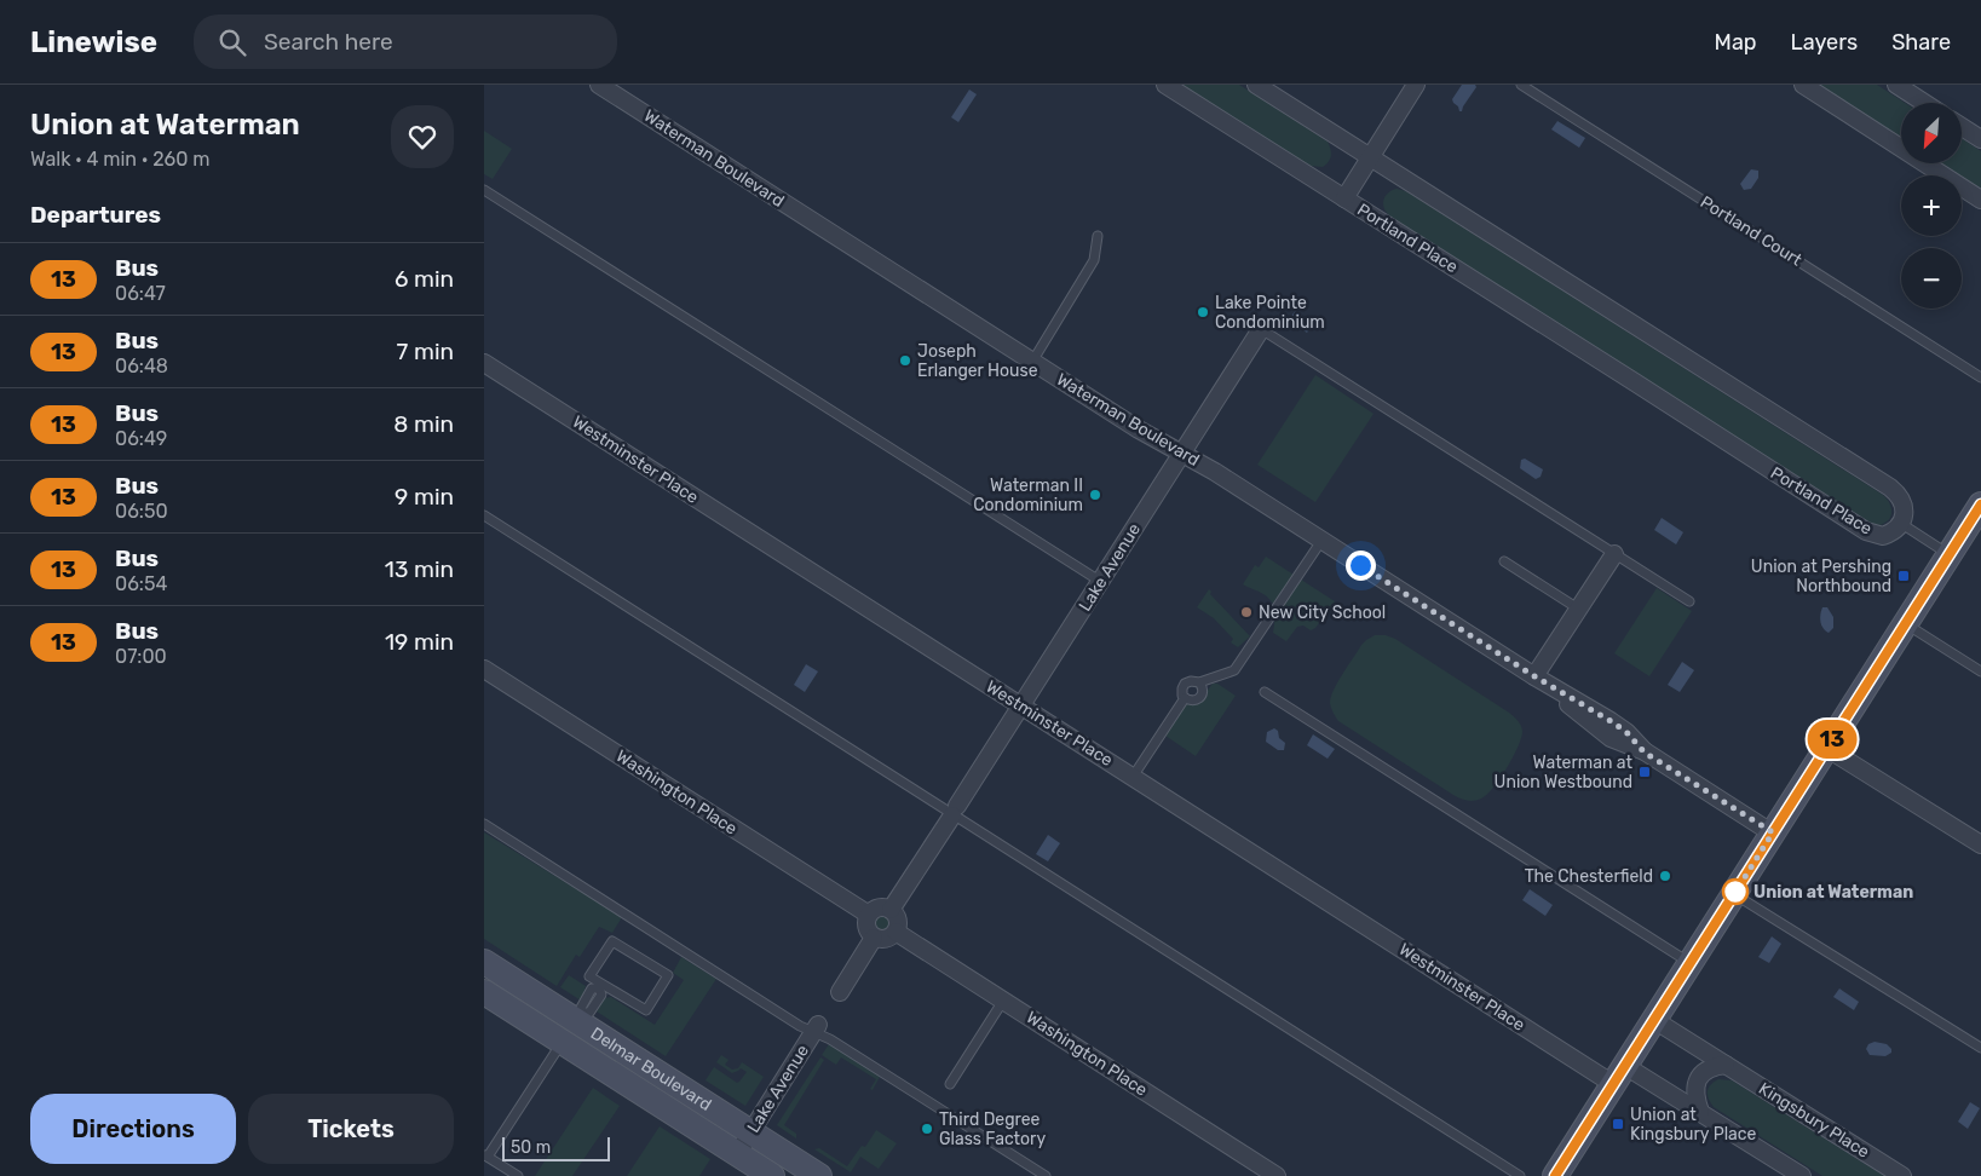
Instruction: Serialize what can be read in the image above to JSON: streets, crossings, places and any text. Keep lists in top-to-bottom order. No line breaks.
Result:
{"streets":{"main road":["Delmar Boulevard"],"street":["Waterman Boulevard","Portland Place","Westminster Place","Lake Avenue","Washington Place","Kingsbury Place"],"lane":["Portland Court"]},"crossings":[["Waterman Boulevard","Lake Avenue"],["Westminster Place","Lake Avenue"],["Lake Avenue","Washington Place"],["Lake Avenue","Delmar Boulevard"]],"places":{"other":["Lake Pointe Condominium","Joseph Erlanger House","Waterman II Condominium","New City School","The Chesterfield","Union at Waterman","Third Degree Glass Factory"],"transit":["Union at Pershing Northbound","Waterman at Union Westbound","Union at Kingsbury Place"]},"lines":["bus line 13"],"scale_bar":"50 m","north":"bottom left","page":{"header":"Linewise","search":"Search here","nav":["Map","Layers","Share"],"heading":[["Union at Waterman","Walk · 4 min · 260 m"],"Departures"],"on_map":"13","map_buttons":["+","−"],"list":[{"mark":"13","name":"Bus","note":"06:47","value":"6 min"},{"mark":"13","name":"Bus","note":"06:48","value":"7 min"},{"mark":"13","name":"Bus","note":"06:49","value":"8 min"},{"mark":"13","name":"Bus","note":"06:50","value":"9 min"},{"mark":"13","name":"Bus","note":"06:54","value":"13 min"},{"mark":"13","name":"Bus","note":"07:00","value":"19 min"}],"buttons":["Directions","Tickets"],"scale":"50 m"}}
